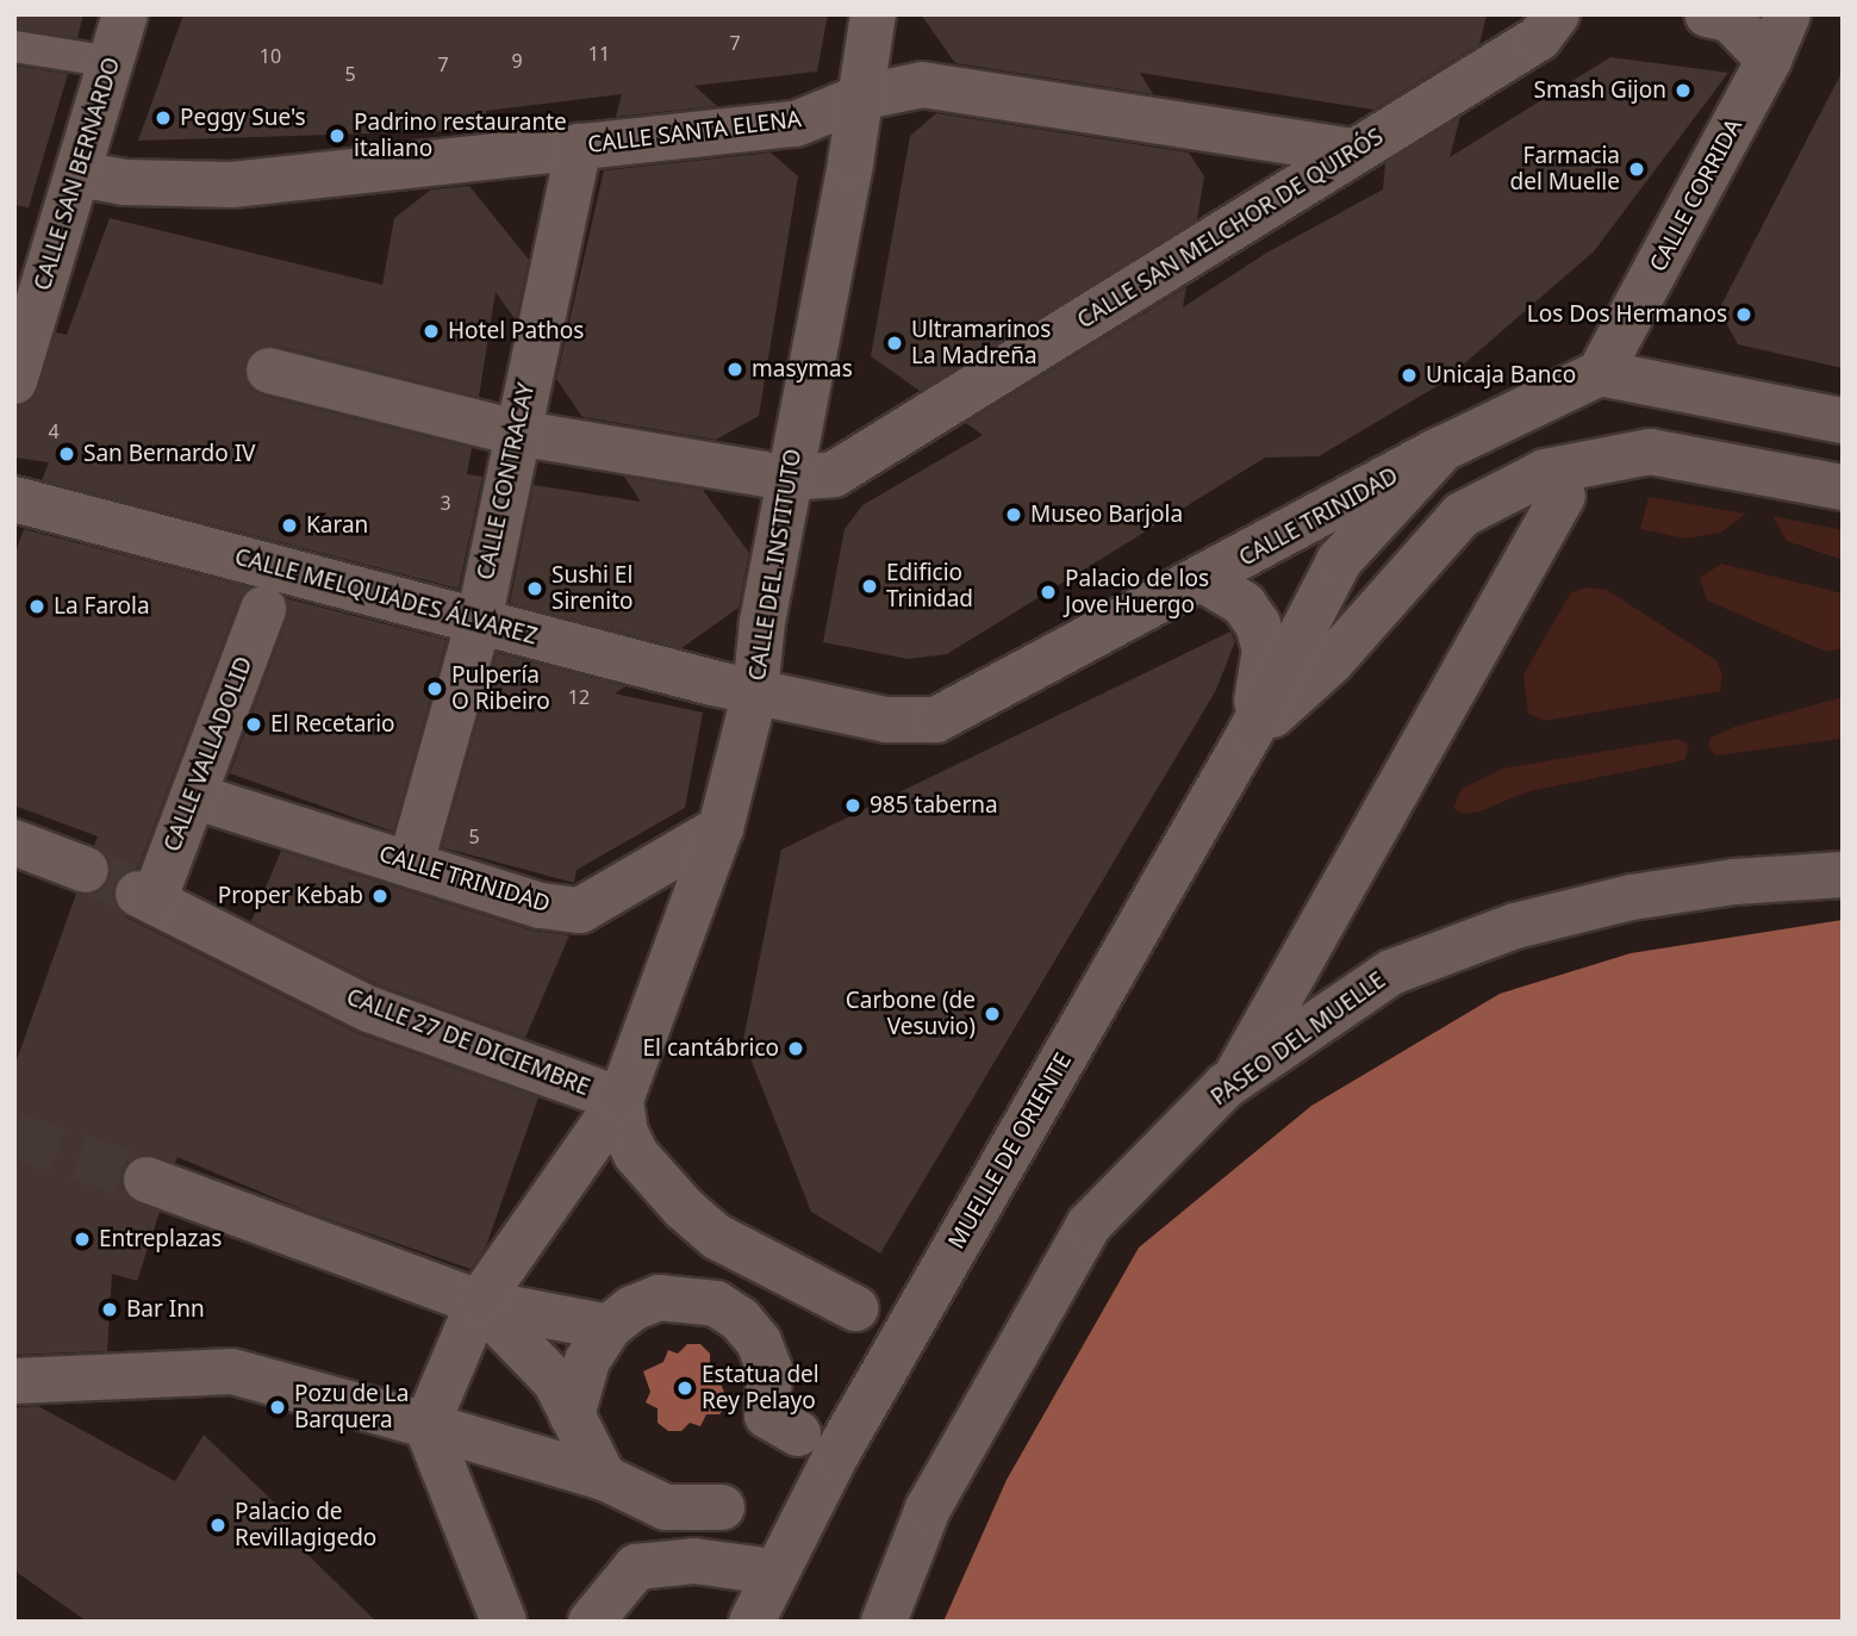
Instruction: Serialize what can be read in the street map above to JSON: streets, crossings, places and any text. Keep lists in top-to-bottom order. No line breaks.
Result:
{"streets":{"street":["CALLE SANTA ELENA","CALLE SAN BERNARDO","CALLE CORRIDA","CALLE SAN MELCHOR DE QUIRÓS","CALLE CONTRACAY","CALLE TRINIDAD","CALLE DEL INSTITUTO","CALLE MELQUIADES ÁLVAREZ","CALLE VALLADOLID","PASEO DEL MUELLE","CALLE 27 DE DICIEMBRE","MUELLE DE ORIENTE"]},"crossings":[["CALLE SANTA ELENA","CALLE SAN BERNARDO"],["CALLE SANTA ELENA","CALLE SAN MELCHOR DE QUIRÓS"],["CALLE SANTA ELENA","CALLE CONTRACAY"],["CALLE SANTA ELENA","CALLE DEL INSTITUTO"],["CALLE CORRIDA","CALLE TRINIDAD"],["CALLE SAN MELCHOR DE QUIRÓS","CALLE CONTRACAY"],["CALLE SAN MELCHOR DE QUIRÓS","CALLE DEL INSTITUTO"],["CALLE CONTRACAY","CALLE TRINIDAD"],["CALLE CONTRACAY","CALLE MELQUIADES ÁLVAREZ"],["CALLE TRINIDAD","CALLE DEL INSTITUTO"],["CALLE TRINIDAD","CALLE MELQUIADES ÁLVAREZ"],["CALLE TRINIDAD","CALLE VALLADOLID"],["CALLE TRINIDAD","MUELLE DE ORIENTE"],["CALLE DEL INSTITUTO","CALLE MELQUIADES ÁLVAREZ"],["CALLE DEL INSTITUTO","CALLE 27 DE DICIEMBRE"],["CALLE VALLADOLID","CALLE 27 DE DICIEMBRE"]],"places":["Smash Gijon","Peggy Sue's","Padrino restaurante italiano","Farmacia del Muelle","Los Dos Hermanos","Hotel Pathos","Ultramarinos La Madreña","masymas","Unicaja Banco","San Bernardo IV","Museo Barjola","Karan","Edificio Trinidad","Sushi El Sirenito","Palacio de los Jove Huergo","La Farola","Pulpería O Ribeiro","El Recetario","985 taberna","Proper Kebab","Carbone (de Vesuvio)","El cantábrico","Entreplazas","Bar Inn","Estatua del Rey Pelayo","Pozu de La Barquera","Palacio de Revillagigedo"],"house_numbers":["7","11","10","9","7","5","4","3","12","5"]}
